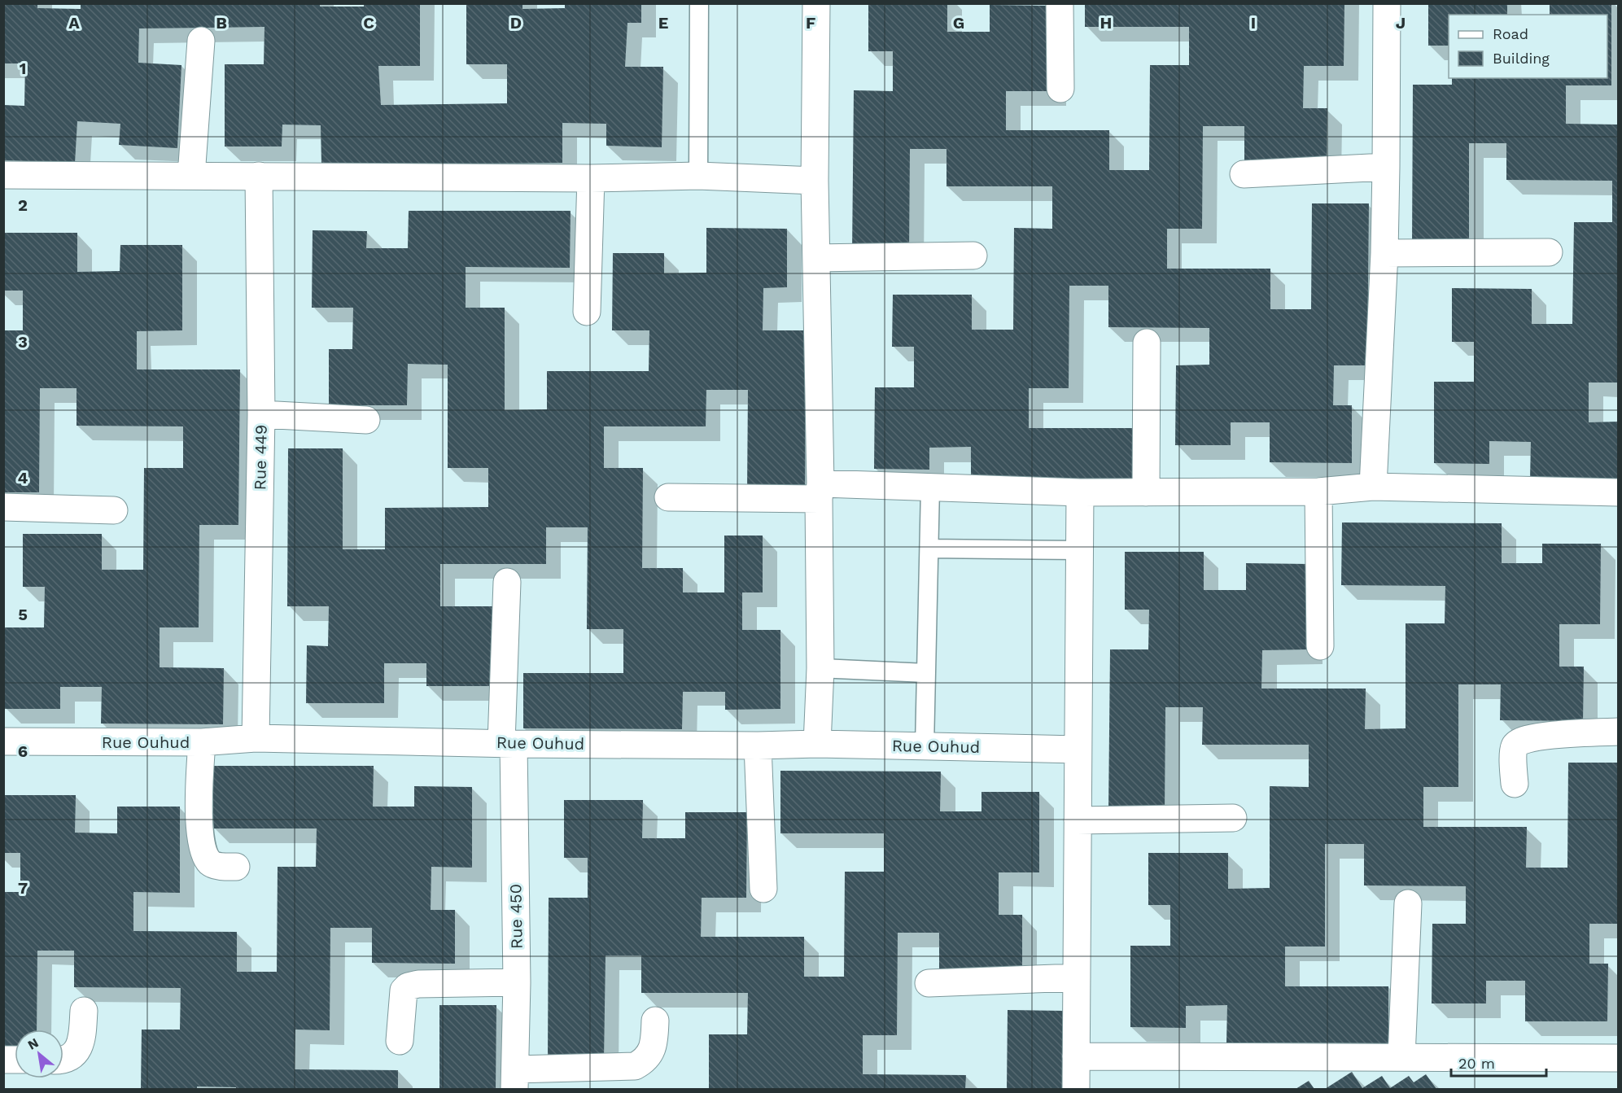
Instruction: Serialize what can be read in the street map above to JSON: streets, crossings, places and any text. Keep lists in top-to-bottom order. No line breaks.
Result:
{"streets":{"street":["Rue 449","Rue Ouhud","Rue 450"]},"crossings":[["Rue 449","Rue Ouhud"],["Rue Ouhud","Rue 450"]],"legend":["Road","Building"],"scale_bar":"20 m","north":"top left","grid":{"columns":["A","B","C","D","E","F","G","H","I","J"],"rows":["1","2","3","4","5","6","7"]}}
